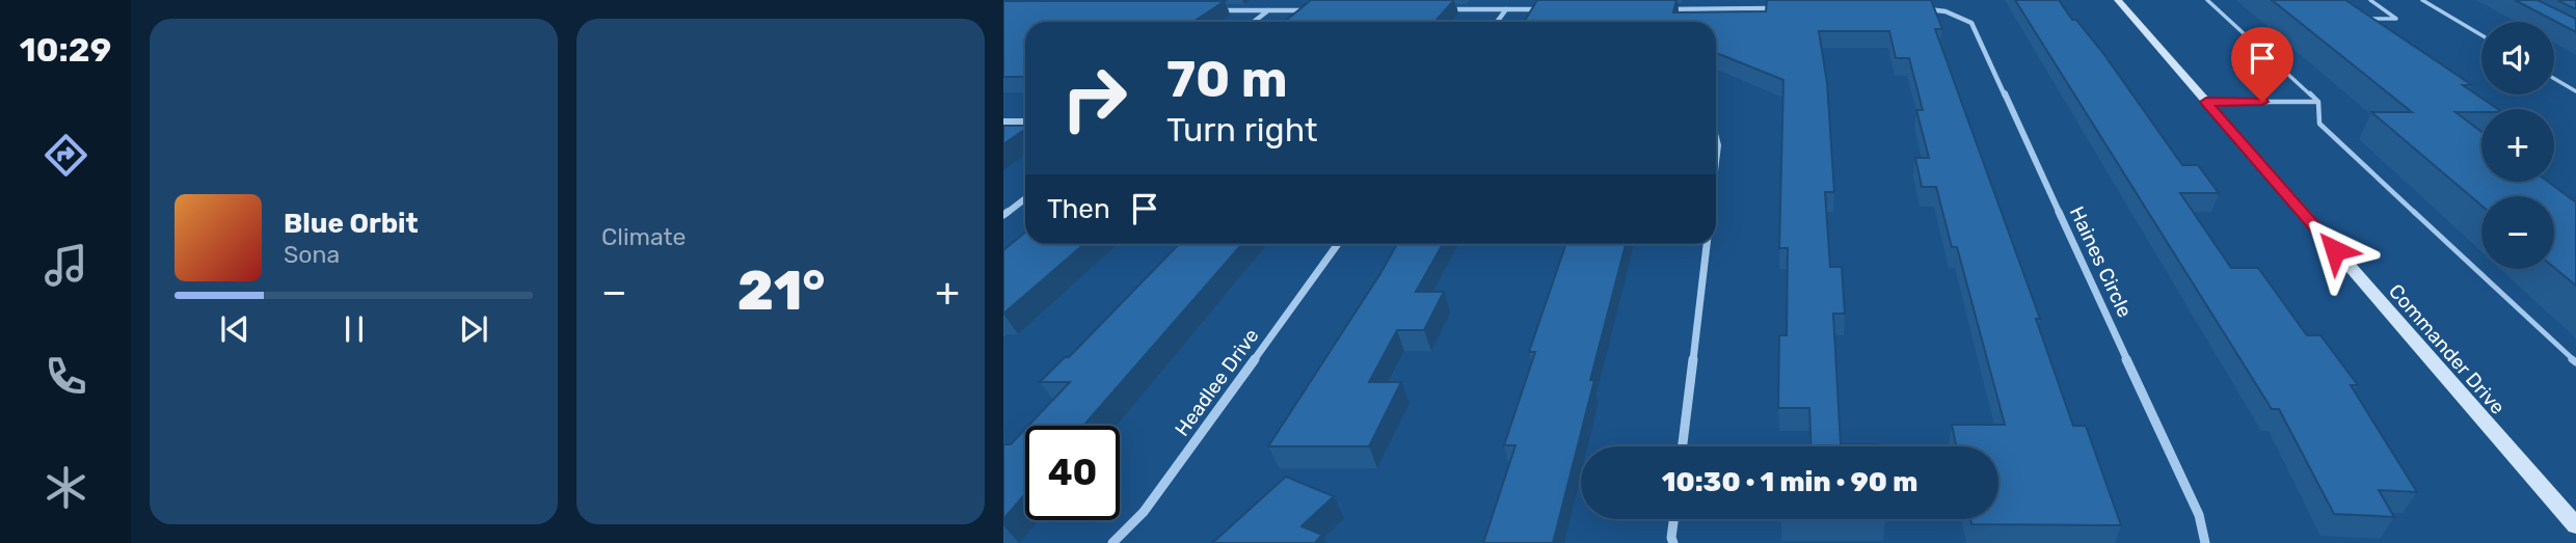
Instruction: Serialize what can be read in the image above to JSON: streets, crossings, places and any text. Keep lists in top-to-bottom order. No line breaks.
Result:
{"streets":{"street":["Haines Circle","Commander Drive","Headlee Drive"]},"page":{"tabs":"10:29","tile":"Climate","map_buttons":["+","−"],"turn":["70 m","Turn right"],"then":"Then","song":["Blue Orbit","Sona"],"heat":["−","21°","+"],"limit":"40","trip":"10:30 · 1 min · 90 m"}}
